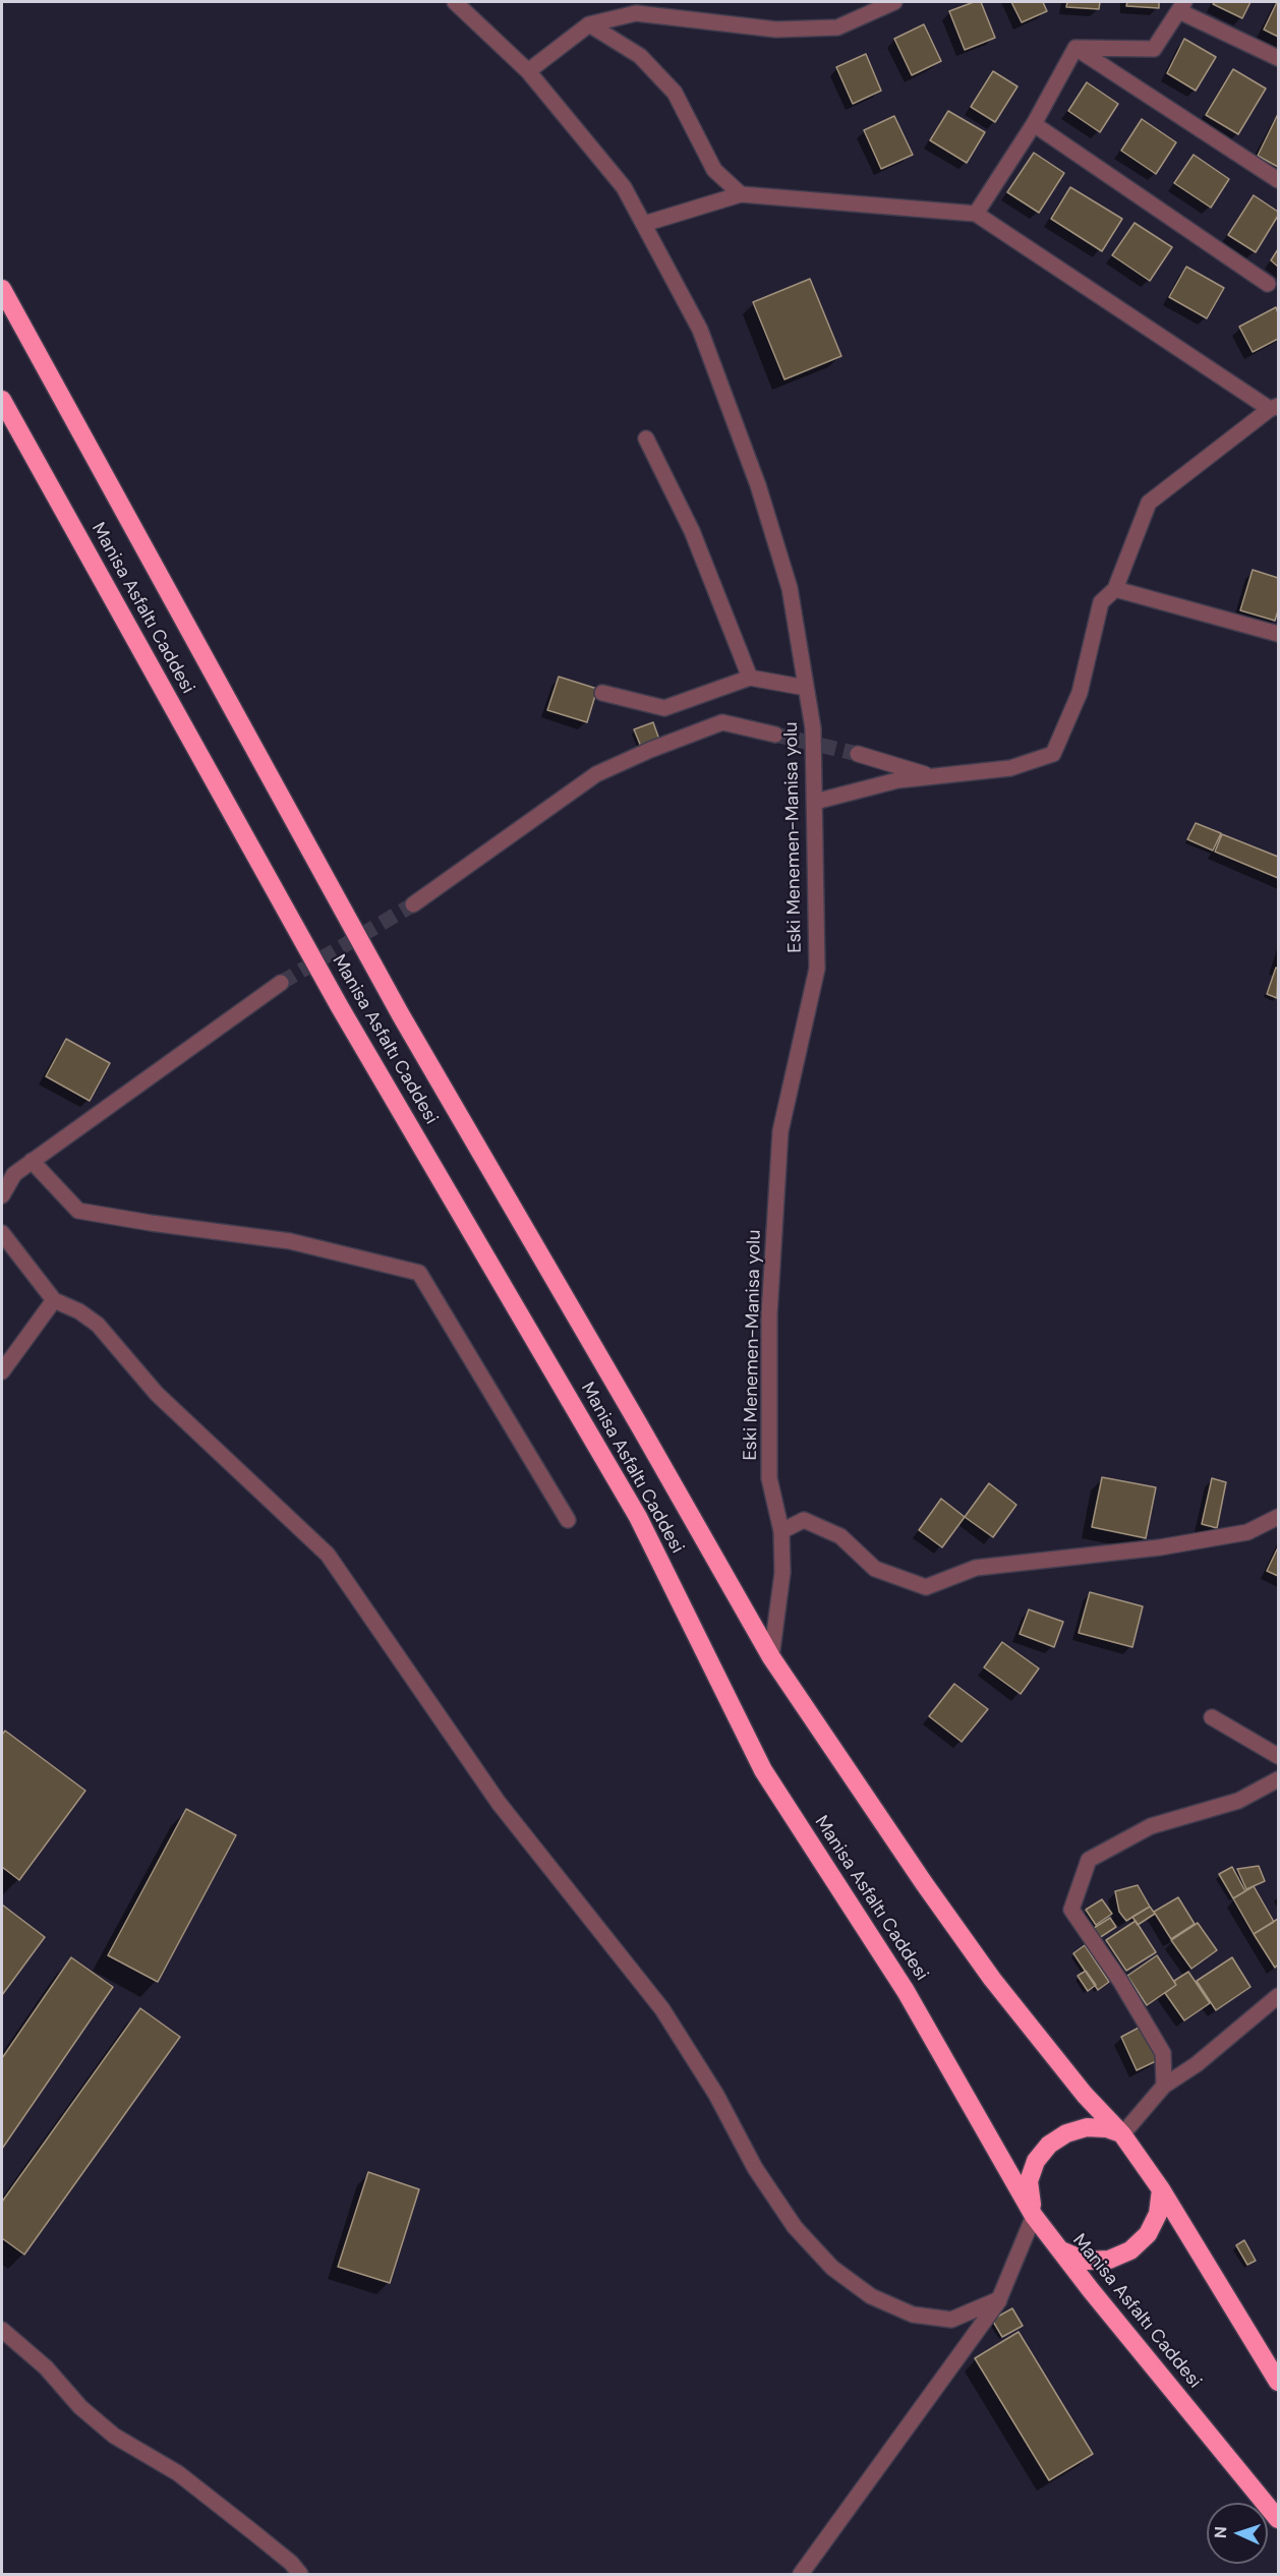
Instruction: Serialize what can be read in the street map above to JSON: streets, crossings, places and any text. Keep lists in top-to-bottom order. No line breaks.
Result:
{"streets":{"highway":["Manisa Asfaltı Caddesi"],"street":["Eski Menemen-Manisa yolu"]},"crossings":[["Manisa Asfaltı Caddesi","Eski Menemen-Manisa yolu"]],"north":"left"}
